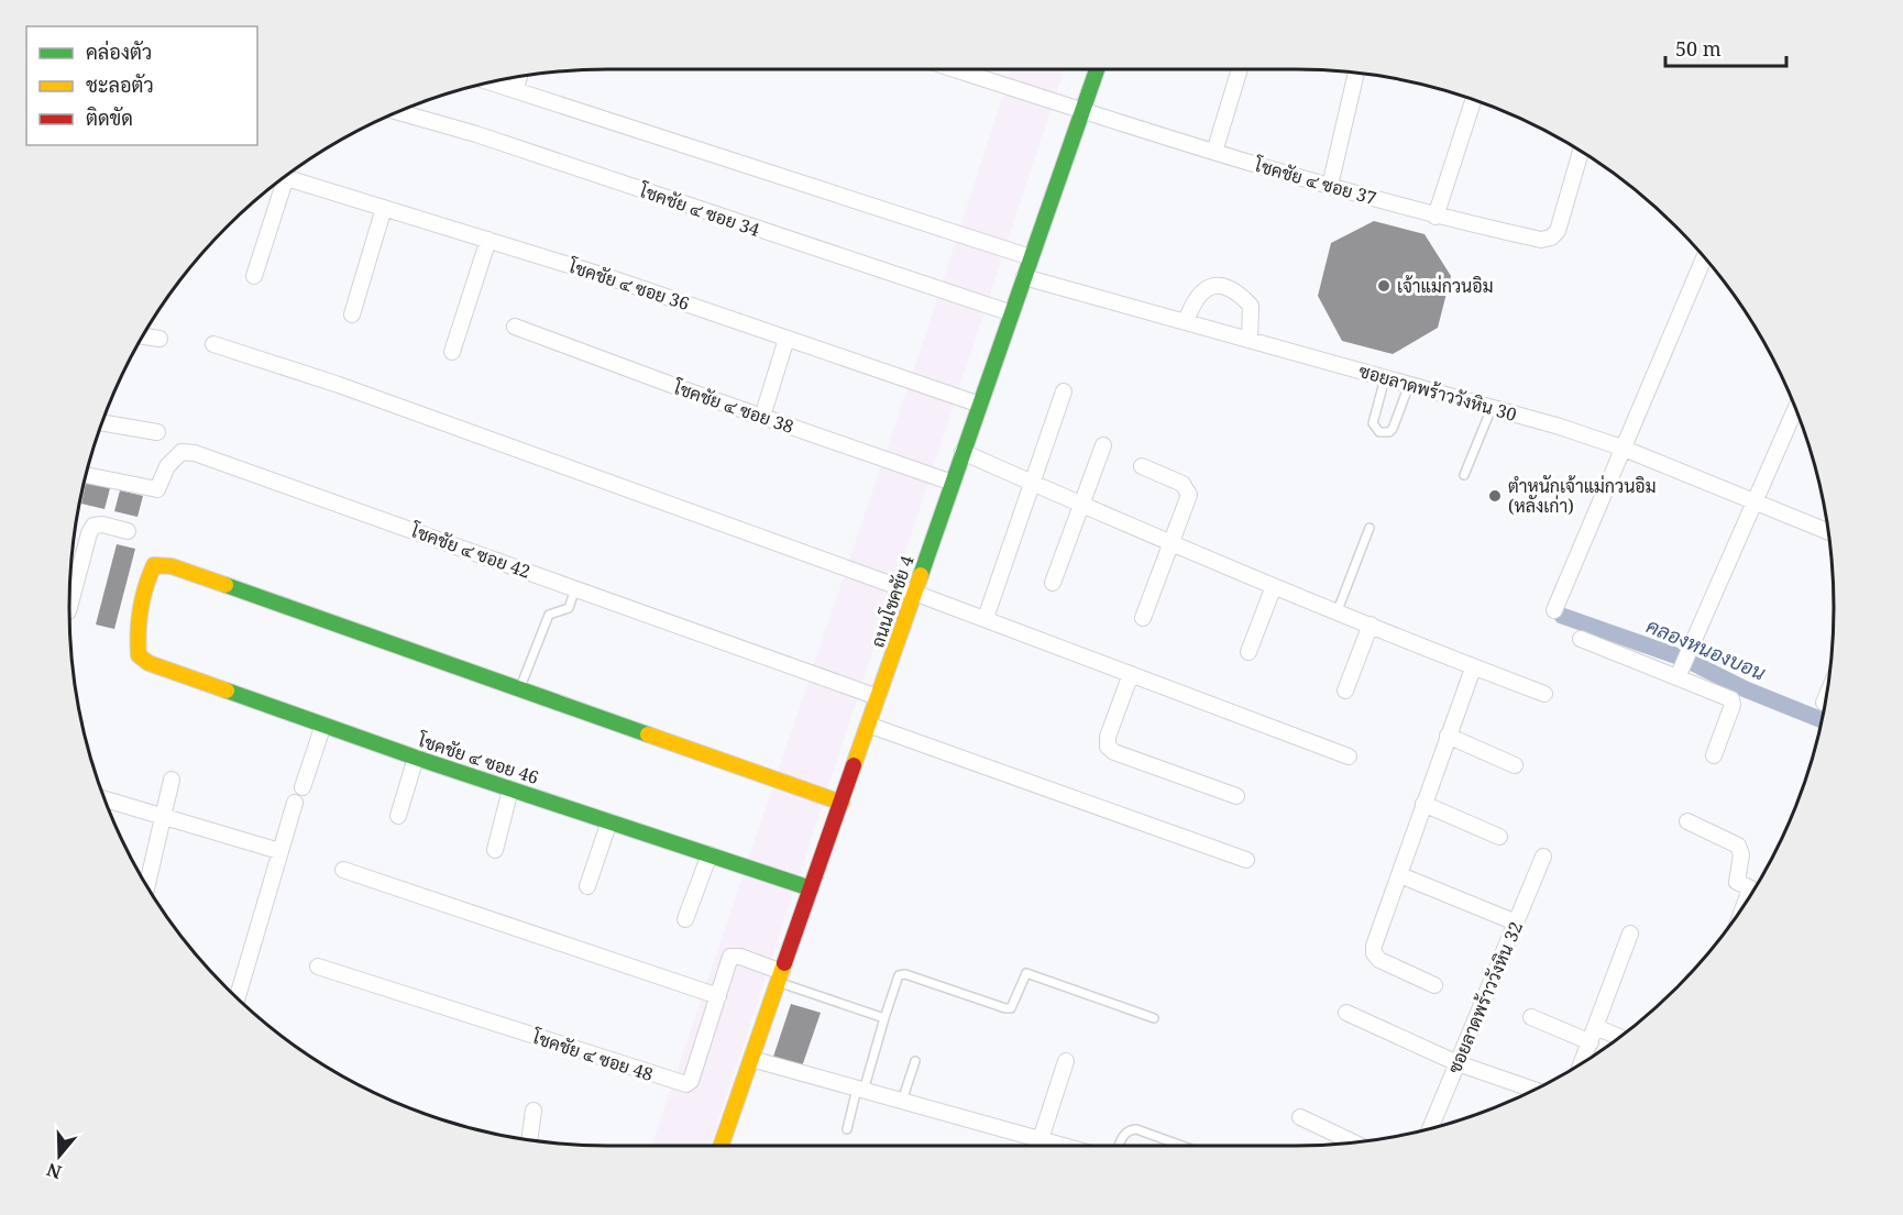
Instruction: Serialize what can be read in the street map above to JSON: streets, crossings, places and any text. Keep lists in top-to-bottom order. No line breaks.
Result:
{"streets":{"street":["โชคชัย ๔ ซอย 37","โชคชัย ๔ ซอย 34","โชคชัย ๔ ซอย 36","ซอยลาดพร้าววังหิน 30","โชคชัย ๔ ซอย 38","โชคชัย ๔ ซอย 42","ถนนโชคชัย 4","โชคชัย ๔ ซอย 46","ซอยลาดพร้าววังหิน 32","โชคชัย ๔ ซอย 48"]},"crossings":[["โชคชัย ๔ ซอย 37","ถนนโชคชัย 4"],["โชคชัย ๔ ซอย 34","ถนนโชคชัย 4"],["โชคชัย ๔ ซอย 36","ถนนโชคชัย 4"],["ซอยลาดพร้าววังหิน 30","ถนนโชคชัย 4"],["โชคชัย ๔ ซอย 38","ถนนโชคชัย 4"],["โชคชัย ๔ ซอย 42","ถนนโชคชัย 4"],["ถนนโชคชัย 4","โชคชัย ๔ ซอย 46"],["ถนนโชคชัย 4","โชคชัย ๔ ซอย 48"]],"water":["คลองหนองบอน"],"places":["เจ้าแม่กวนอิม","ตำหนักเจ้าแม่กวนอิม (หลังเก่า)"],"legend":["คล่องตัว","ชะลอตัว","ติดขัด"],"scale_bar":"50 m","north":"bottom"}
